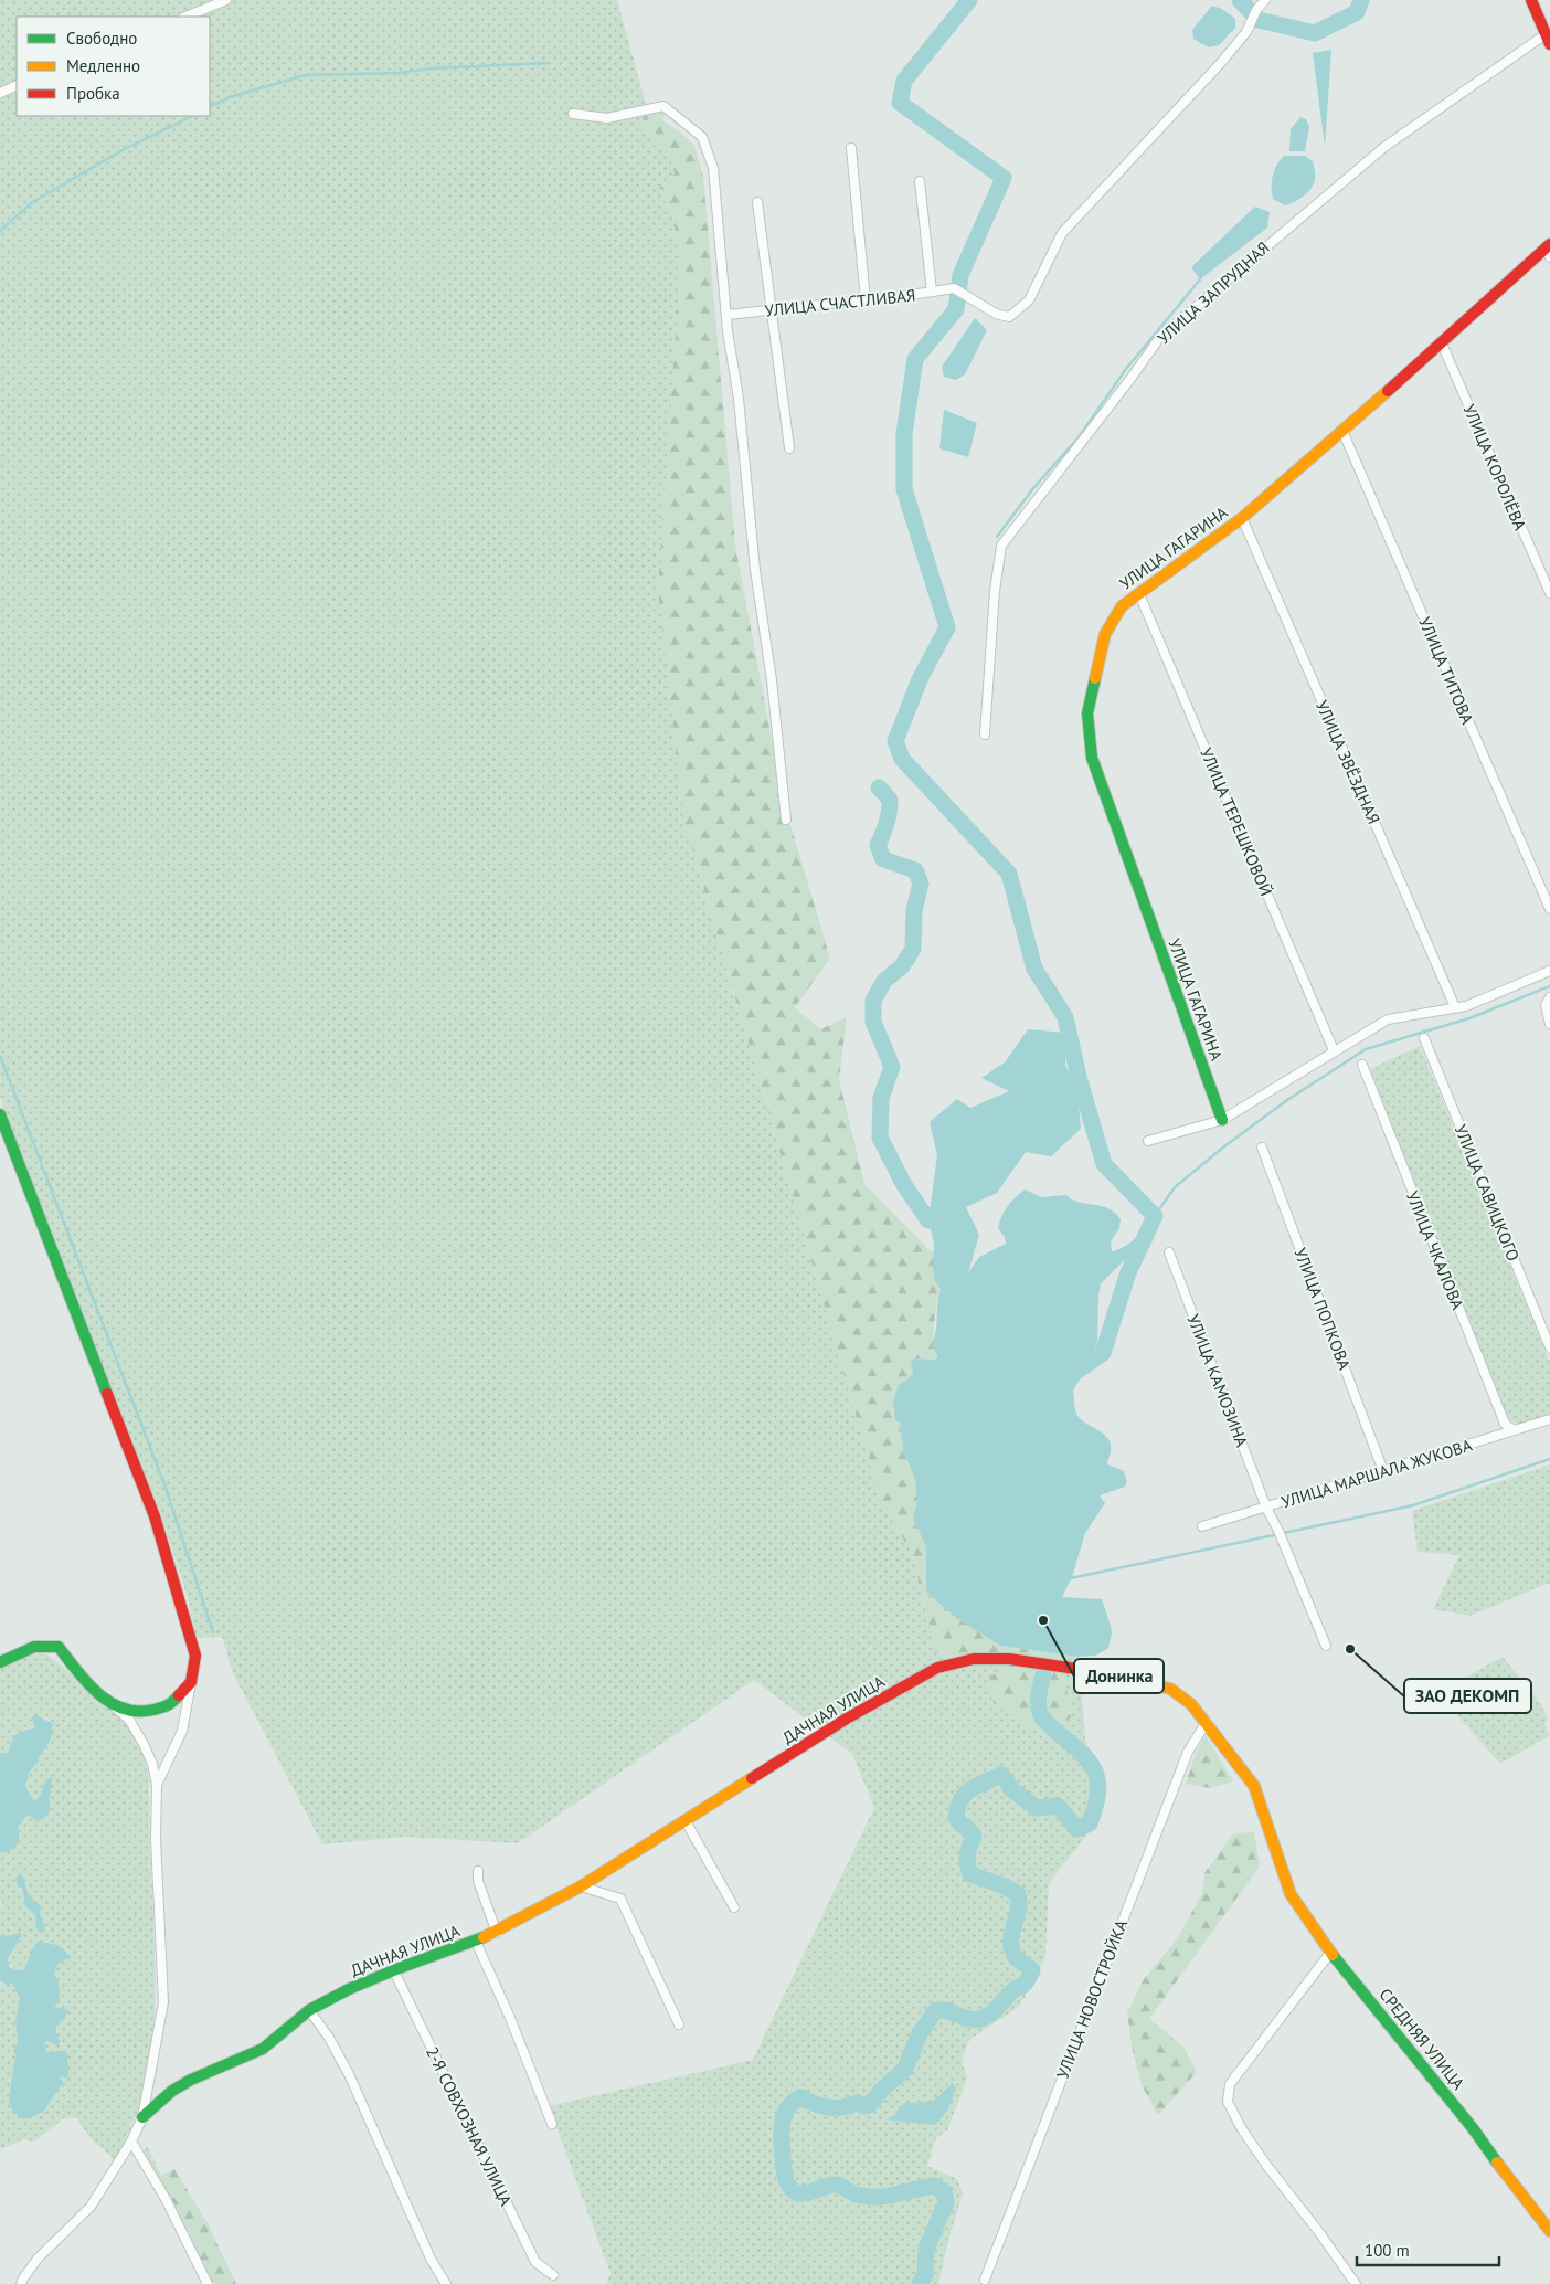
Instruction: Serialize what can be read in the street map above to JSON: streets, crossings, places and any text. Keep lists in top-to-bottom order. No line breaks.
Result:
{"streets":{"street":["УЛИЦА ЗАПРУДНАЯ","УЛИЦА СЧАСТЛИВАЯ","УЛИЦА КОРОЛЁВА","УЛИЦА ГАГАРИНА","УЛИЦА ТИТОВА","УЛИЦА ЗВЁЗДНАЯ","УЛИЦА ТЕРЕШКОВОЙ","УЛИЦА САВИЦКОГО","УЛИЦА ЧКАЛОВА","УЛИЦА ПОПКОВА","УЛИЦА КАМОЗИНА","УЛИЦА МАРШАЛА ЖУКОВА","ДАЧНАЯ УЛИЦА","УЛИЦА НОВОСТРОЙКА","СРЕДНЯЯ УЛИЦА","2-Я СОВХОЗНАЯ УЛИЦА"]},"crossings":[["УЛИЦА КОРОЛЁВА","УЛИЦА ГАГАРИНА"],["УЛИЦА ГАГАРИНА","УЛИЦА ТИТОВА"],["УЛИЦА ГАГАРИНА","УЛИЦА ЗВЁЗДНАЯ"],["УЛИЦА ГАГАРИНА","УЛИЦА ТЕРЕШКОВОЙ"],["УЛИЦА ЧКАЛОВА","УЛИЦА МАРШАЛА ЖУКОВА"],["УЛИЦА ПОПКОВА","УЛИЦА МАРШАЛА ЖУКОВА"],["УЛИЦА КАМОЗИНА","УЛИЦА МАРШАЛА ЖУКОВА"],["ДАЧНАЯ УЛИЦА","УЛИЦА НОВОСТРОЙКА"],["ДАЧНАЯ УЛИЦА","СРЕДНЯЯ УЛИЦА"],["ДАЧНАЯ УЛИЦА","2-Я СОВХОЗНАЯ УЛИЦА"],["УЛИЦА НОВОСТРОЙКА","СРЕДНЯЯ УЛИЦА"]],"places":["Донинка","ЗАО ДЕКОМП"],"legend":["Свободно","Медленно","Пробка"],"scale_bar":"100 m"}
